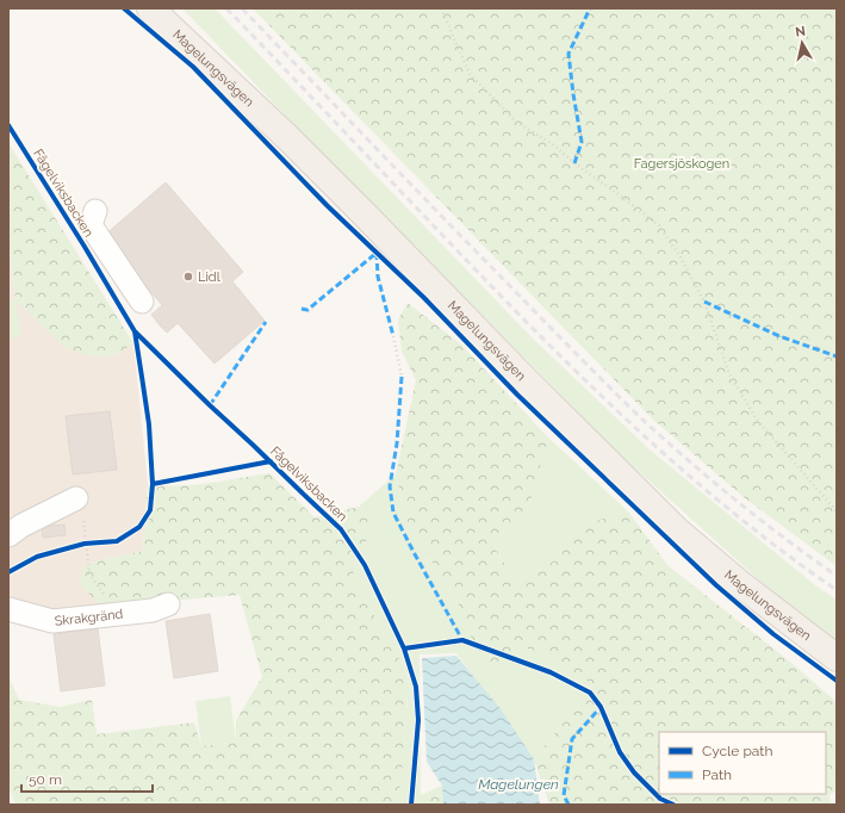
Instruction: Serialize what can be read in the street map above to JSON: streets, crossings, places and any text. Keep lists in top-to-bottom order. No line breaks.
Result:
{"streets":{"main road":["Magelungsvägen"],"street":["Skrakgränd"],"cycle path":["Fågelviksbacken"]},"water":["Magelungen"],"parks":["Fagersjöskogen"],"places":["Lidl"],"legend":["Cycle path","Path"],"scale_bar":"50 m","north":"top"}
